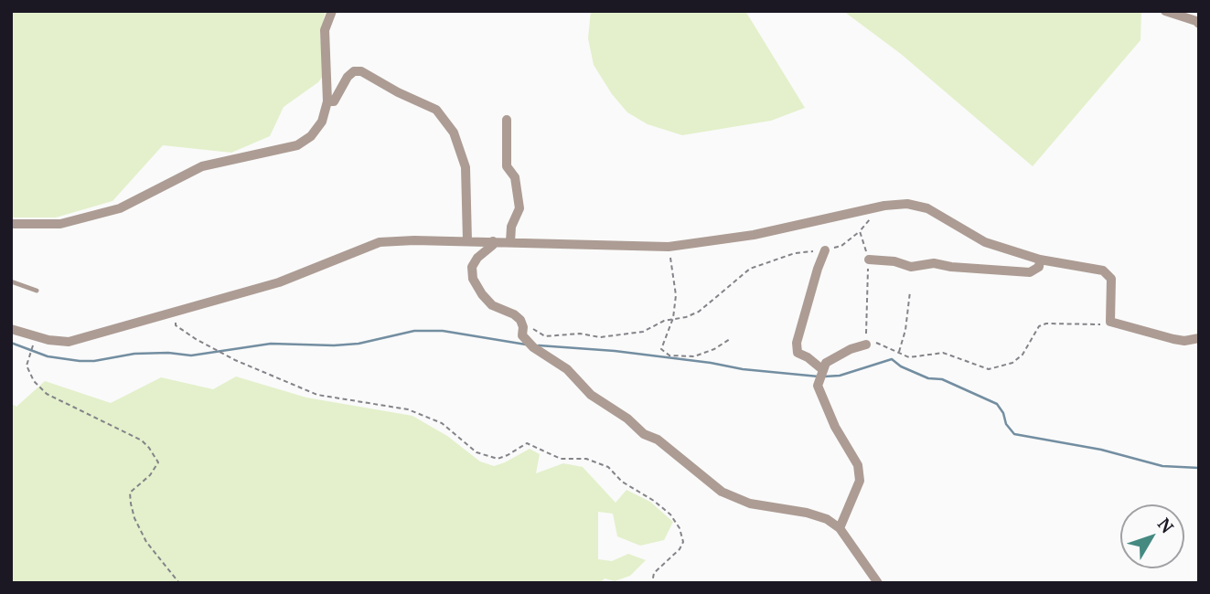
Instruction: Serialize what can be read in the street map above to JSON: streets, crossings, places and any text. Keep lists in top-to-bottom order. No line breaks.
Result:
{"north":"top right"}
